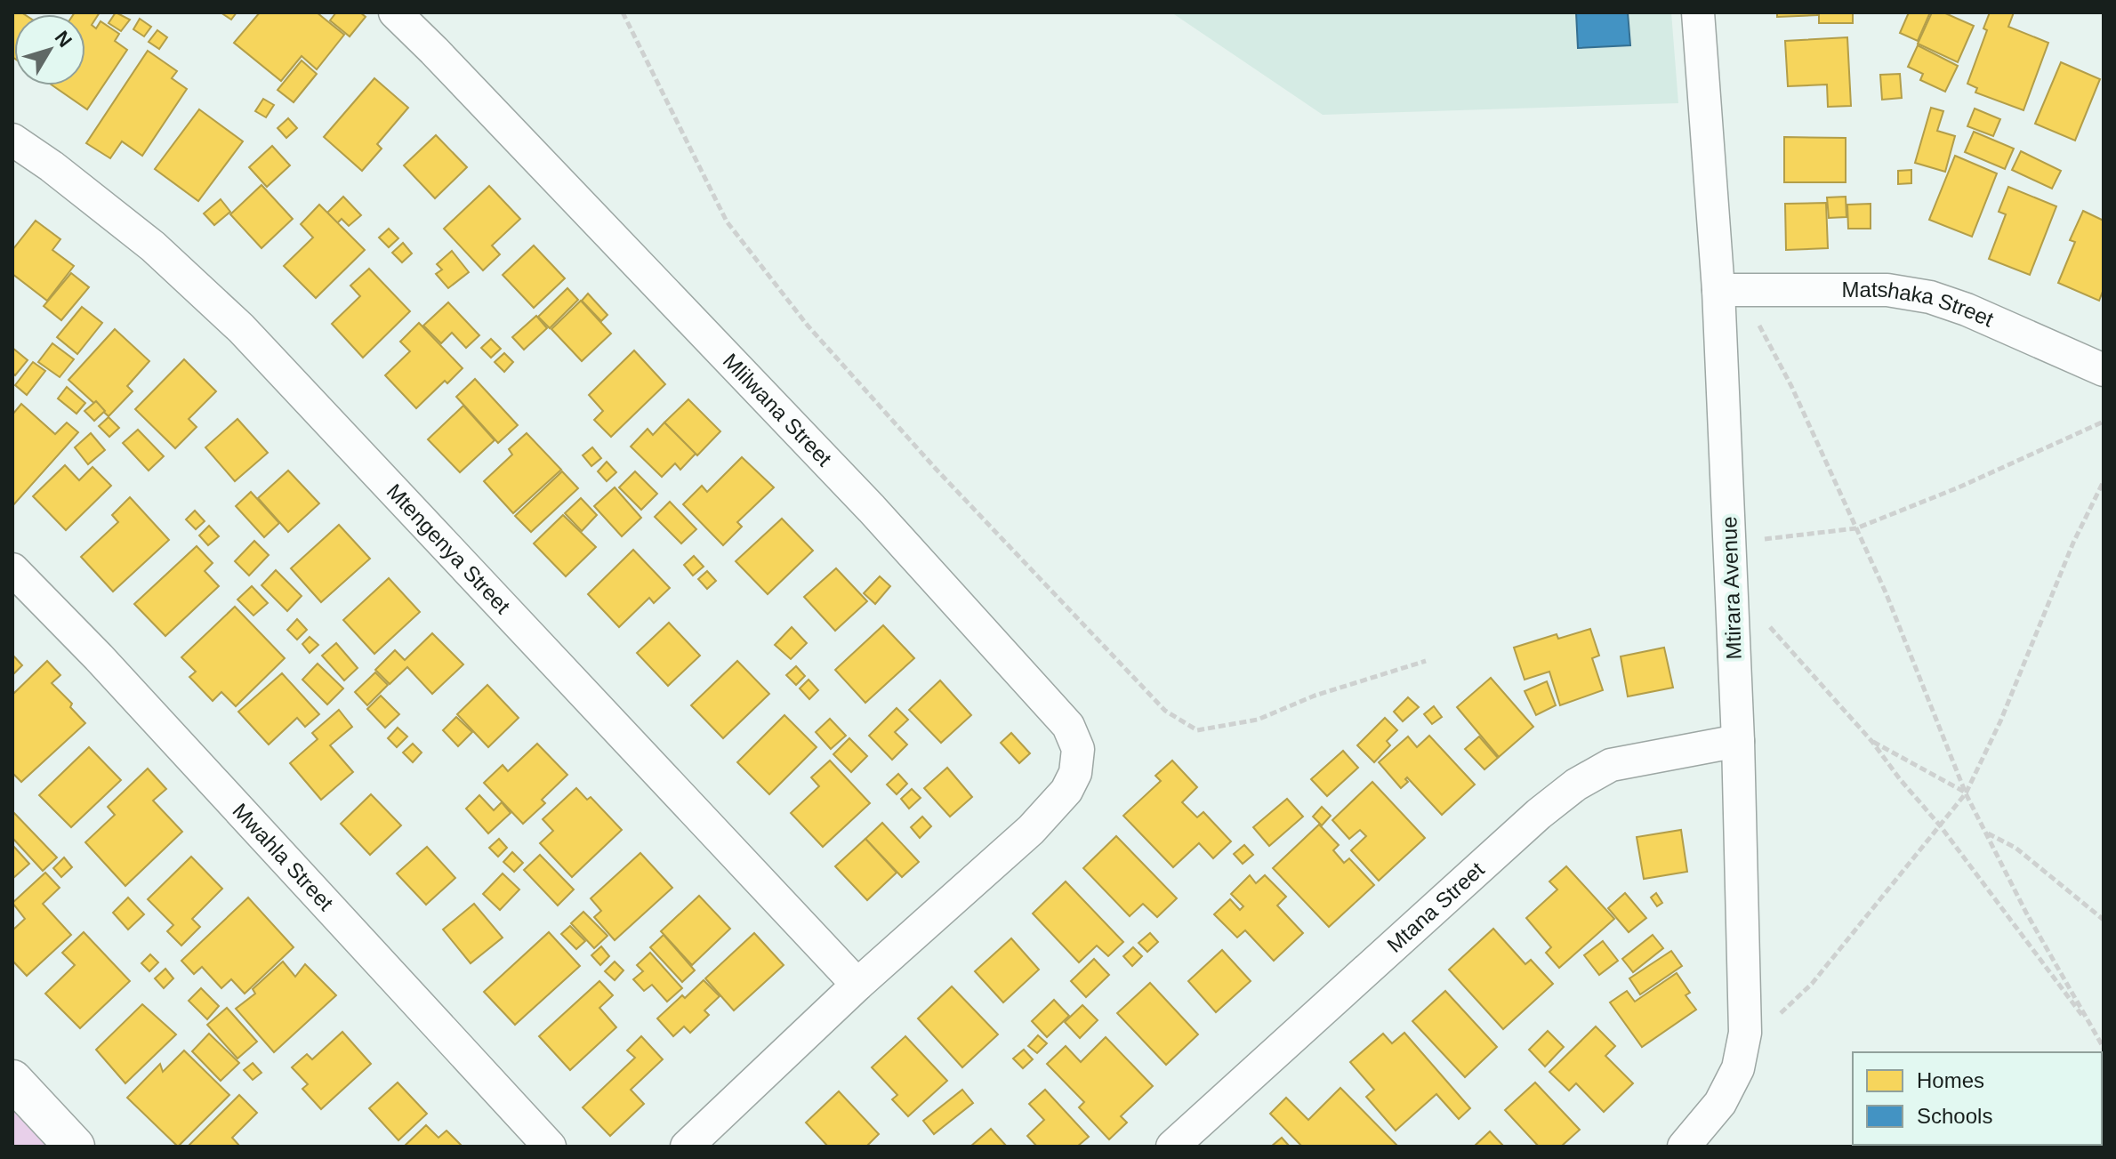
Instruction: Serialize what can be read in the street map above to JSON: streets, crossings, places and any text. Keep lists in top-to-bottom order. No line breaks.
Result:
{"streets":{"street":["Matshaka Street","Mlilwana Street","Mtengenya Street","Mtirara Avenue","Mwahla Street","Mtana Street"]},"crossings":[["Matshaka Street","Mtirara Avenue"],["Mlilwana Street","Mtengenya Street"],["Mtirara Avenue","Mtana Street"]],"legend":["Homes","Schools"],"north":"top right"}
